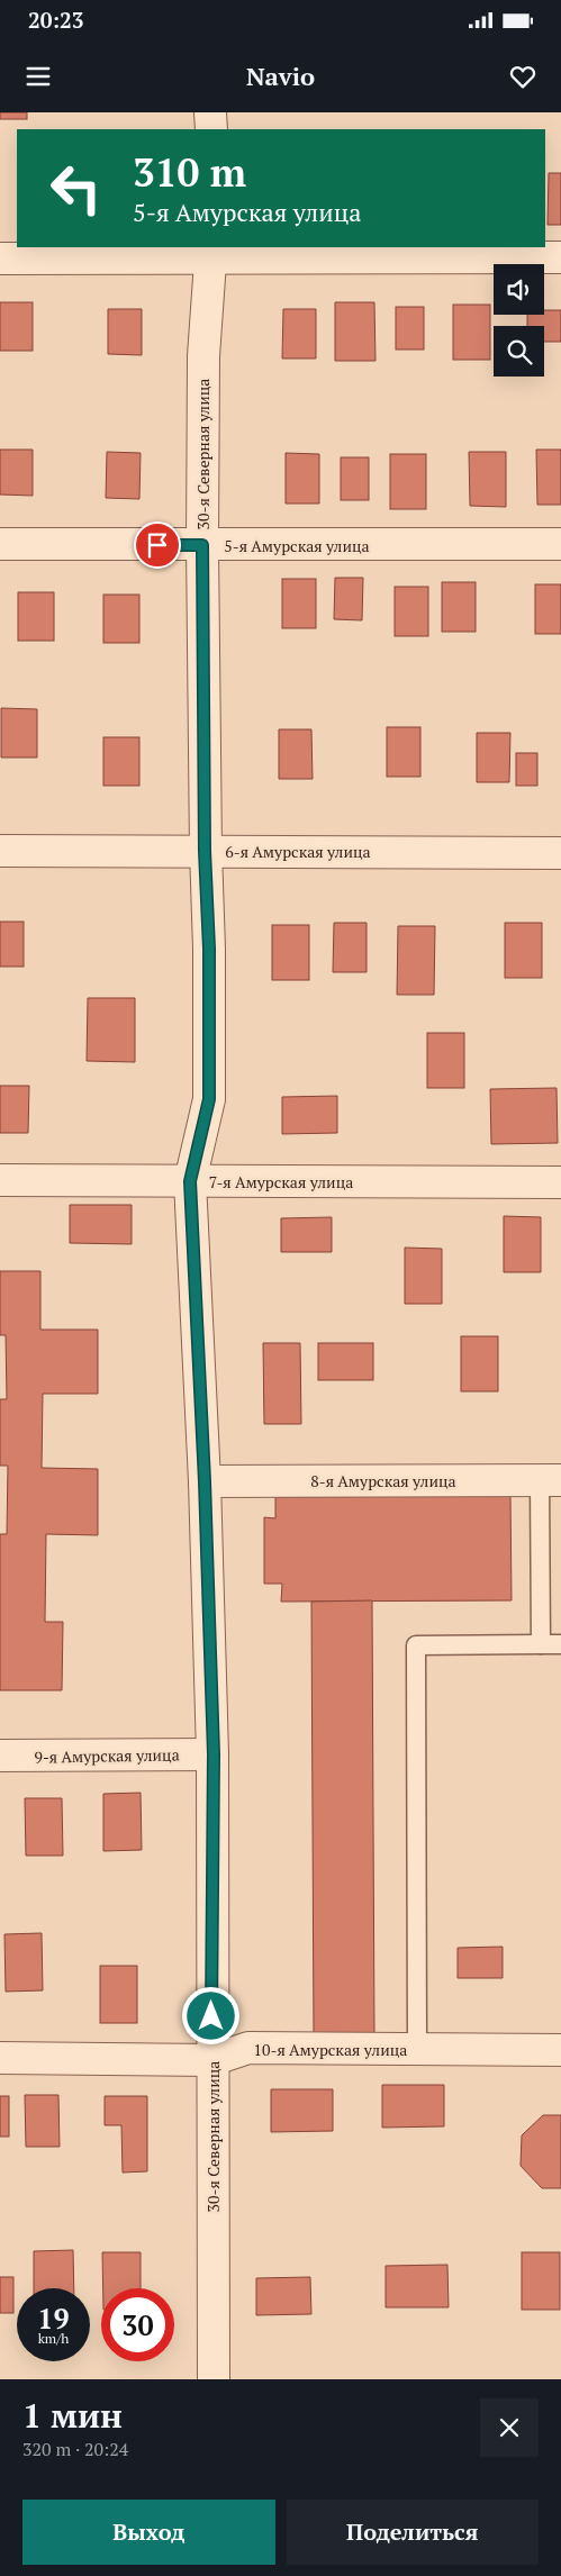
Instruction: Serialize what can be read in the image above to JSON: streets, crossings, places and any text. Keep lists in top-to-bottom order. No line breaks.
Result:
{"streets":{"street":["30-я Северная улица","5-я Амурская улица","6-я Амурская улица","7-я Амурская улица","8-я Амурская улица","9-я Амурская улица","10-я Амурская улица"]},"crossings":[["30-я Северная улица","5-я Амурская улица"],["30-я Северная улица","6-я Амурская улица"],["30-я Северная улица","7-я Амурская улица"],["30-я Северная улица","8-я Амурская улица"],["30-я Северная улица","9-я Амурская улица"],["30-я Северная улица","10-я Амурская улица"]],"page":{"status":"20:23","header":"Navio","turn":["310 m","5-я Амурская улица"],"speed":"19 km/h","limit":"30","heading":["1 мин","320 m · 20:24"],"buttons":["Выход","Поделиться"]}}
